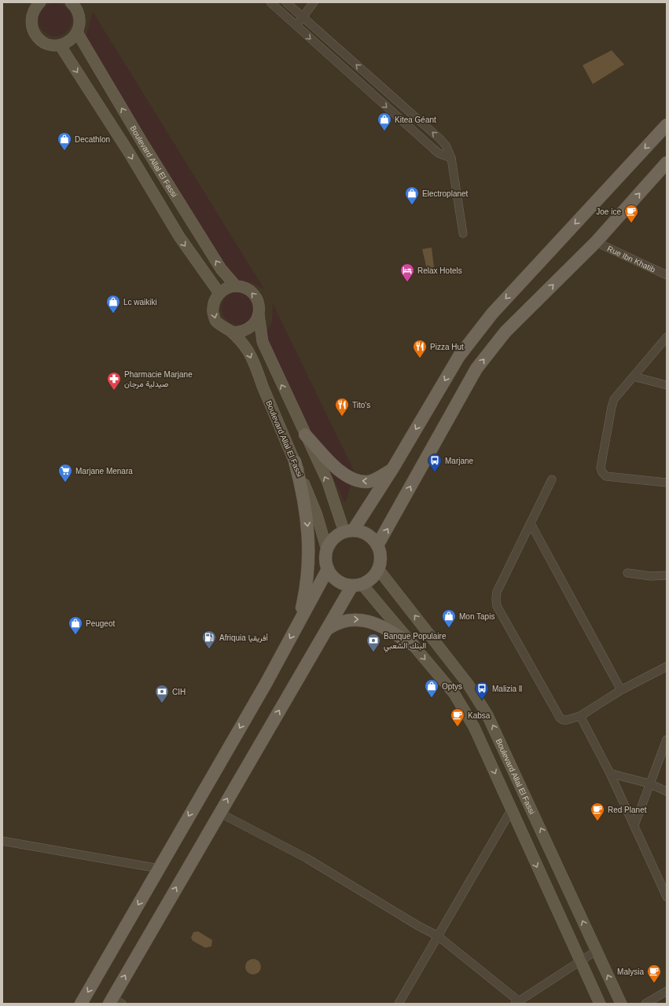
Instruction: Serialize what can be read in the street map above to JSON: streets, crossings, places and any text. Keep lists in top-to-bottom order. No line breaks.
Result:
{"streets":{"main road":["Boulevard Allal El Fassi"],"street":["Rue Ibn Khatib"]},"places":{"shop":["Kitea Géant","Decathlon","Electroplanet","Lc waikiki","Mon Tapis","Peugeot","Optys"],"cafe":["Joe ice","Kabsa","Red Planet","Malysia"],"hotel":["Relax Hotels"],"restaurant":["Pizza Hut","Tito's"],"pharmacy":["Pharmacie Marjane صيدلية مرجان"],"bus stop":["Marjane","Malizia ll"],"supermarket":["Marjane Menara"],"fuel station":["Afriquia أفريقيا"],"bank":["Banque Populaire البنك الشعبي","CIH"]}}
